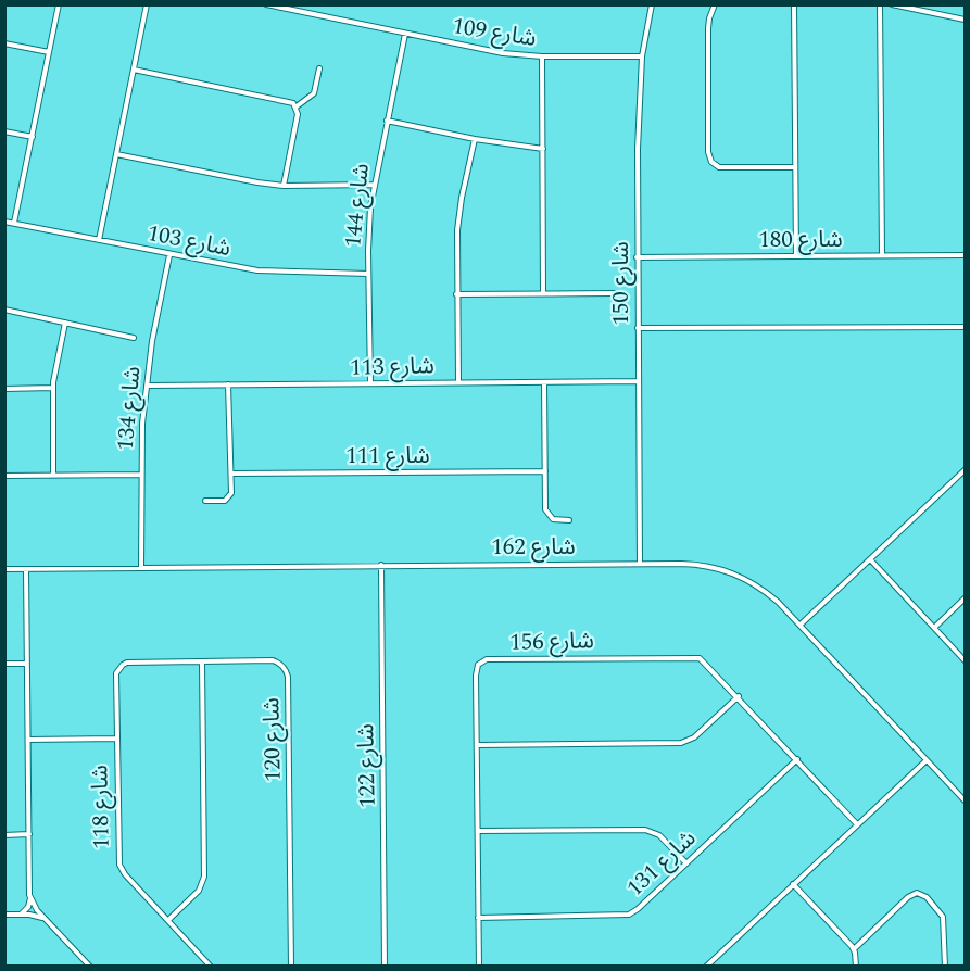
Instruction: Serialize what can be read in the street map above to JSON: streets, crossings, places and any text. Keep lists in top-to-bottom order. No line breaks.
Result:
{"streets":{"street":["شارع 109","شارع 144","شارع 180","شارع 103","شارع 150","شارع 113","شارع 134","شارع 111","شارع 162","شارع 156","شارع 120","شارع 122","شارع 118","شارع 131"]},"crossings":[["شارع 109","شارع 144"],["شارع 109","شارع 150"],["شارع 144","شارع 103"],["شارع 144","شارع 113"],["شارع 180","شارع 150"],["شارع 103","شارع 134"],["شارع 150","شارع 113"],["شارع 150","شارع 162"],["شارع 113","شارع 134"],["شارع 134","شارع 162"],["شارع 162","شارع 122"],["شارع 156","شارع 131"],["شارع 120","شارع 118"]]}
